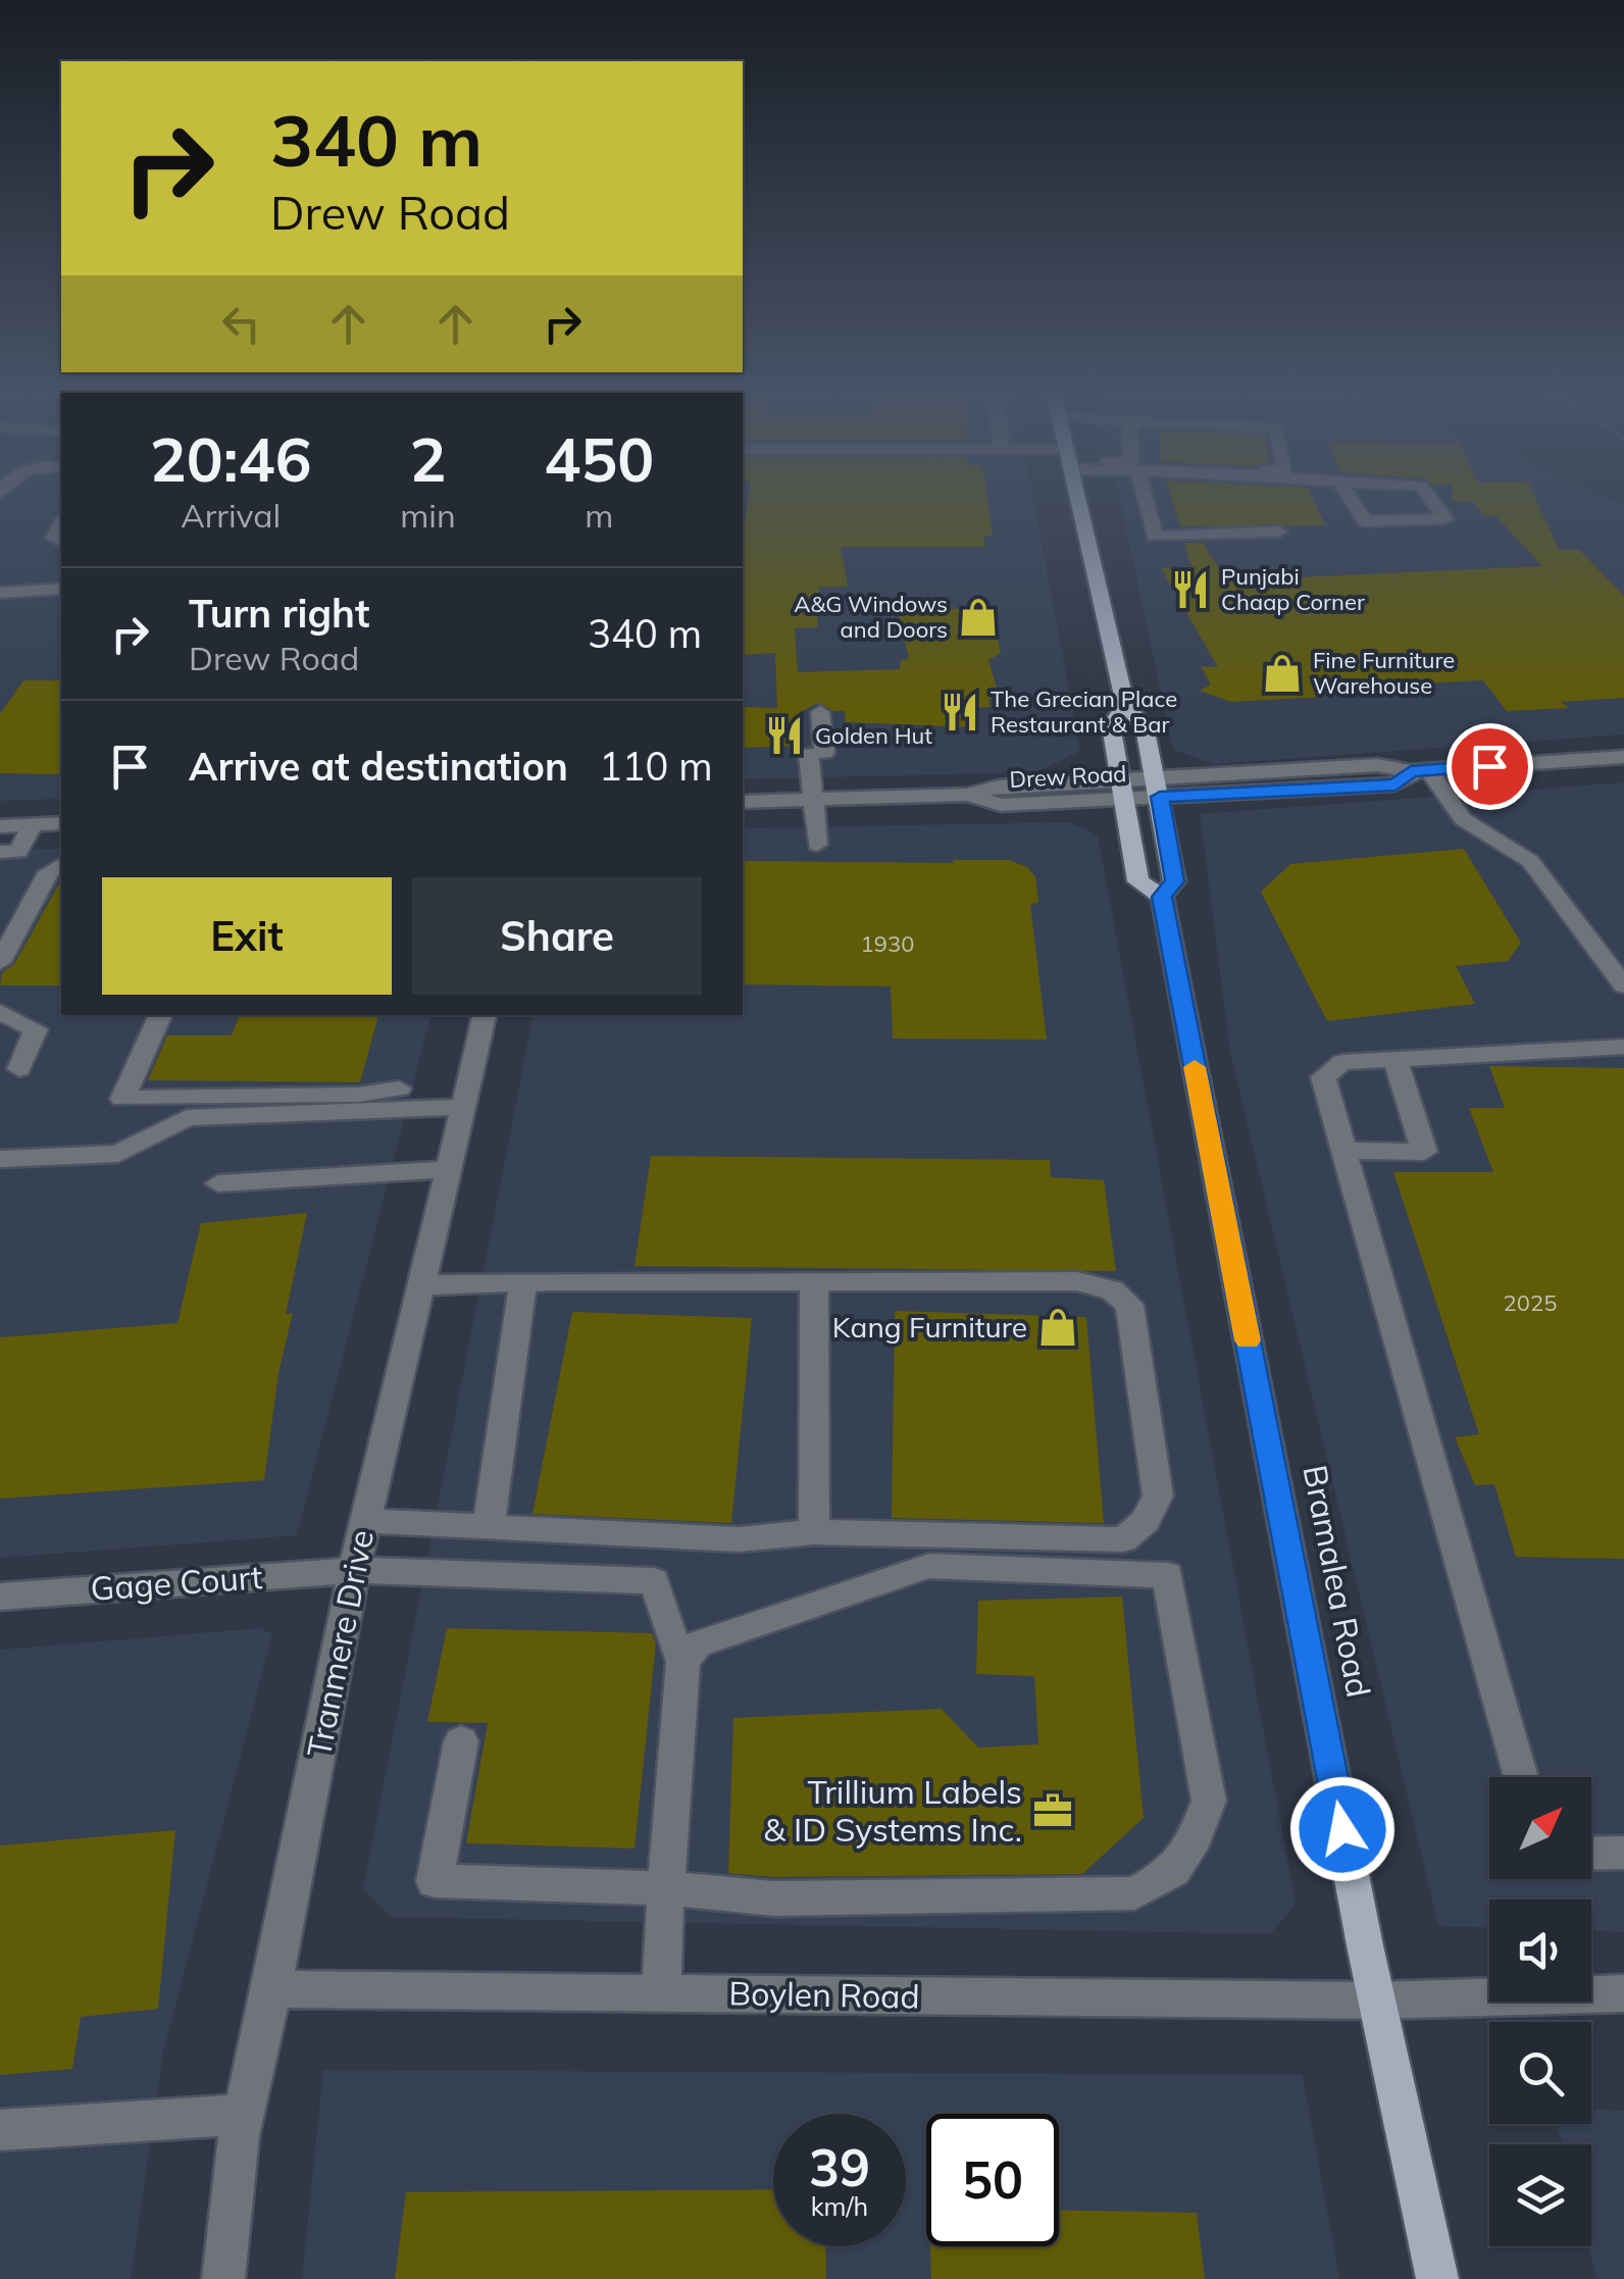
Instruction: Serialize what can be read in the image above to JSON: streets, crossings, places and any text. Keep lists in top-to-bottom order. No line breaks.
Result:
{"streets":{"main road":["Bramalea Road"],"street":["Drew Road","Gage Court","Tranmere Drive","Boylen Road"]},"crossings":[["Drew Road","Bramalea Road"],["Bramalea Road","Boylen Road"],["Gage Court","Tranmere Drive"],["Tranmere Drive","Boylen Road"]],"places":{"restaurant":["Punjabi Chaap Corner","The Grecian Place Restaurant & Bar","Golden Hut"],"shop":["A&G Windows and Doors","Fine Furniture Warehouse","Kang Furniture"],"office":["Trillium Labels & ID Systems Inc."]},"house_numbers":["1930","2025"],"north":"top right","page":{"turn":["340 m","Drew Road"],"eta":["20:46","Arrival","2","min","450","m"],"list":[{"name":"Turn right","note":"Drew Road","value":"340 m"},{"name":"Arrive at destination","value":"110 m"}],"buttons":["Exit","Share"],"speed":"39 km/h","limit":"50"}}
